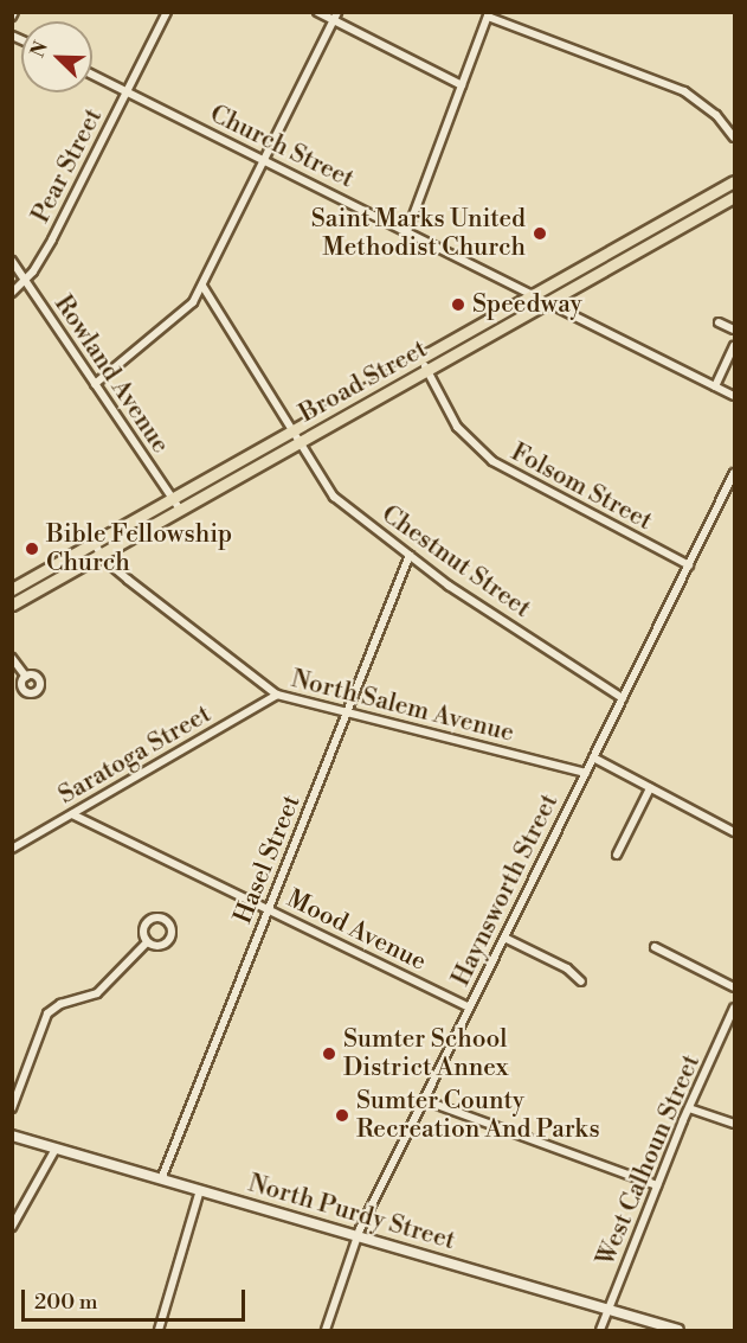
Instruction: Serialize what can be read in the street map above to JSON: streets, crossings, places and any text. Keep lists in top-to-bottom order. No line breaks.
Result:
{"streets":{"main road":["Broad Street"],"street":["Church Street","Pear Street","Rowland Avenue","Folsom Street","Chestnut Street","North Salem Avenue","Saratoga Street","Hasel Street","Haynsworth Street","Mood Avenue","West Calhoun Street","North Purdy Street"]},"crossings":[["Church Street","Pear Street"],["Church Street","Broad Street"],["Pear Street","Rowland Avenue"],["Rowland Avenue","Broad Street"],["Broad Street","Folsom Street"],["Broad Street","Chestnut Street"],["Broad Street","North Salem Avenue"],["Folsom Street","Haynsworth Street"],["Chestnut Street","Hasel Street"],["Chestnut Street","Haynsworth Street"],["North Salem Avenue","Saratoga Street"],["North Salem Avenue","Hasel Street"],["North Salem Avenue","Haynsworth Street"],["Saratoga Street","Mood Avenue"],["Hasel Street","Mood Avenue"],["Hasel Street","North Purdy Street"],["Haynsworth Street","Mood Avenue"],["Haynsworth Street","North Purdy Street"],["West Calhoun Street","North Purdy Street"]],"places":["Saint Marks United Methodist Church","Speedway","Bible Fellowship Church","Sumter School District Annex","Sumter County Recreation And Parks"],"scale_bar":"200 m","north":"top left"}
